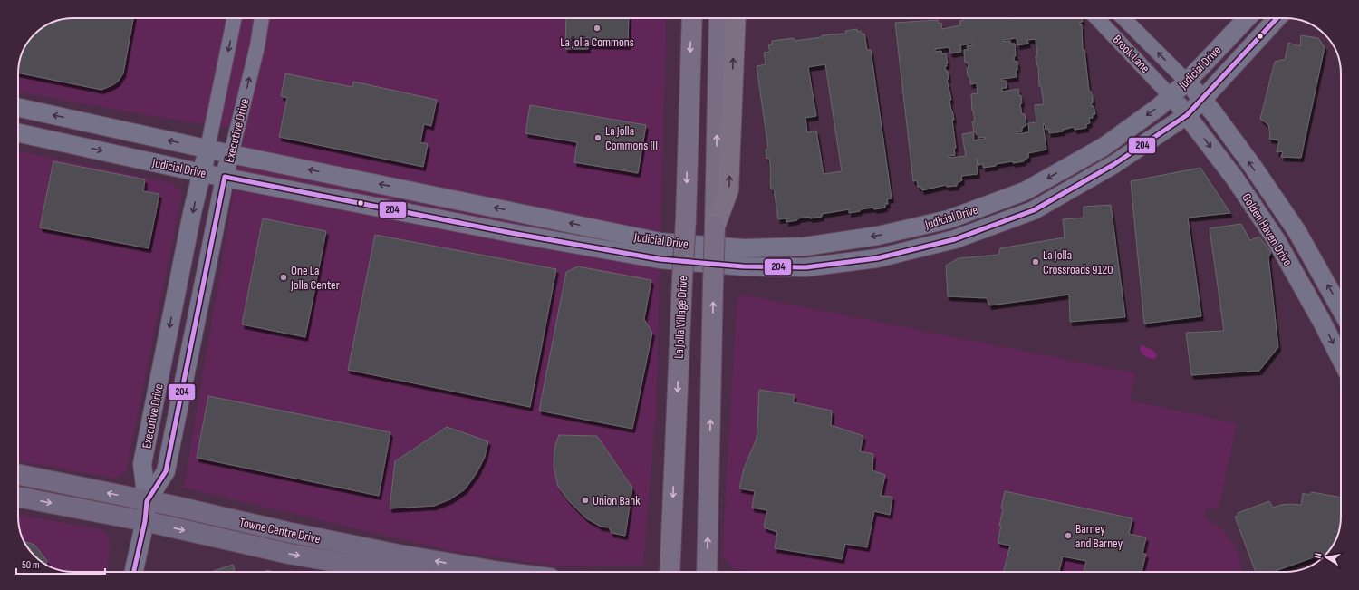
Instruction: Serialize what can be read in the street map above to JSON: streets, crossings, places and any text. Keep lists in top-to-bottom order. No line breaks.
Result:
{"streets":{"main road":["La Jolla Village Drive","Towne Centre Drive"],"street":["Brook Lane","Judicial Drive","Executive Drive","Golden Haven Drive"]},"crossings":[["Brook Lane","Judicial Drive"],["Brook Lane","Golden Haven Drive"],["Judicial Drive","Executive Drive"],["Judicial Drive","Golden Haven Drive"],["Executive Drive","Towne Centre Drive"]],"places":["La Jolla Commons","La Jolla Commons III","La Jolla Crossroads 9120","One La Jolla Center","Union Bank","Barney and Barney"],"lines":["transit line 204"],"scale_bar":"50 m","north":"left"}
